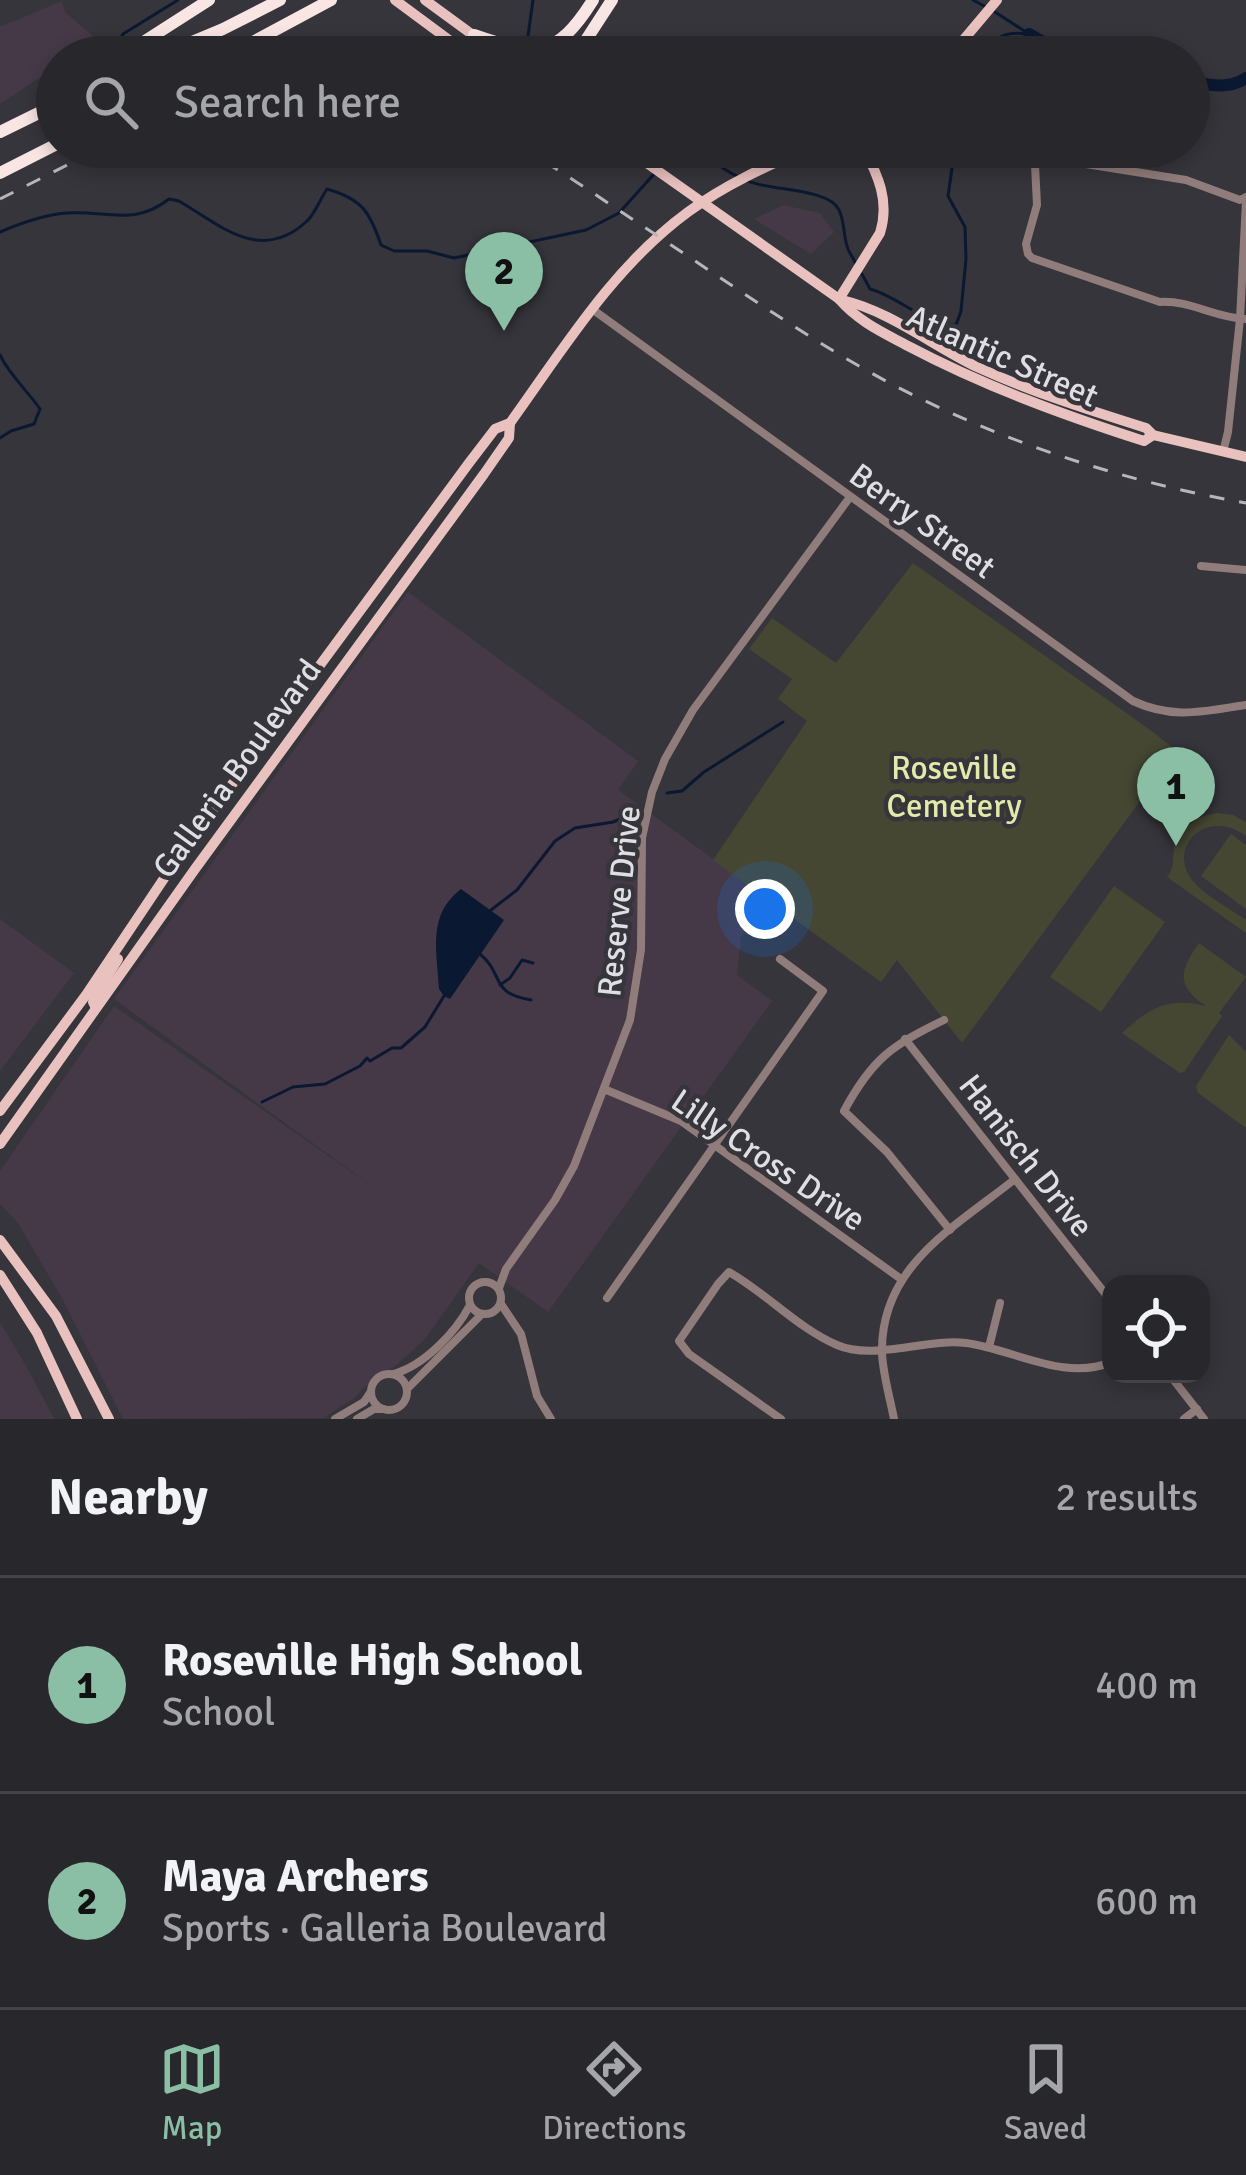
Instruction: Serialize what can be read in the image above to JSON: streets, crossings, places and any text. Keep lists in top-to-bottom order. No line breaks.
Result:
{"streets":{"main road":["Atlantic Street","Galleria Boulevard"],"street":["Berry Street","Reserve Drive","Hanisch Drive","Lilly Cross Drive"]},"crossings":[["Berry Street","Galleria Boulevard"],["Berry Street","Reserve Drive"],["Reserve Drive","Lilly Cross Drive"]],"parks":["Roseville Cemetery"],"page":{"search":"Search here","pins":["2","1"],"heading":["Nearby","2 results"],"list":[{"mark":"1","name":"Roseville High School","note":"School","value":"400 m"},{"mark":"2","name":"Maya Archers","note":"Sports · Galleria Boulevard","value":"600 m"}],"nav":["Map","Directions","Saved"]}}
